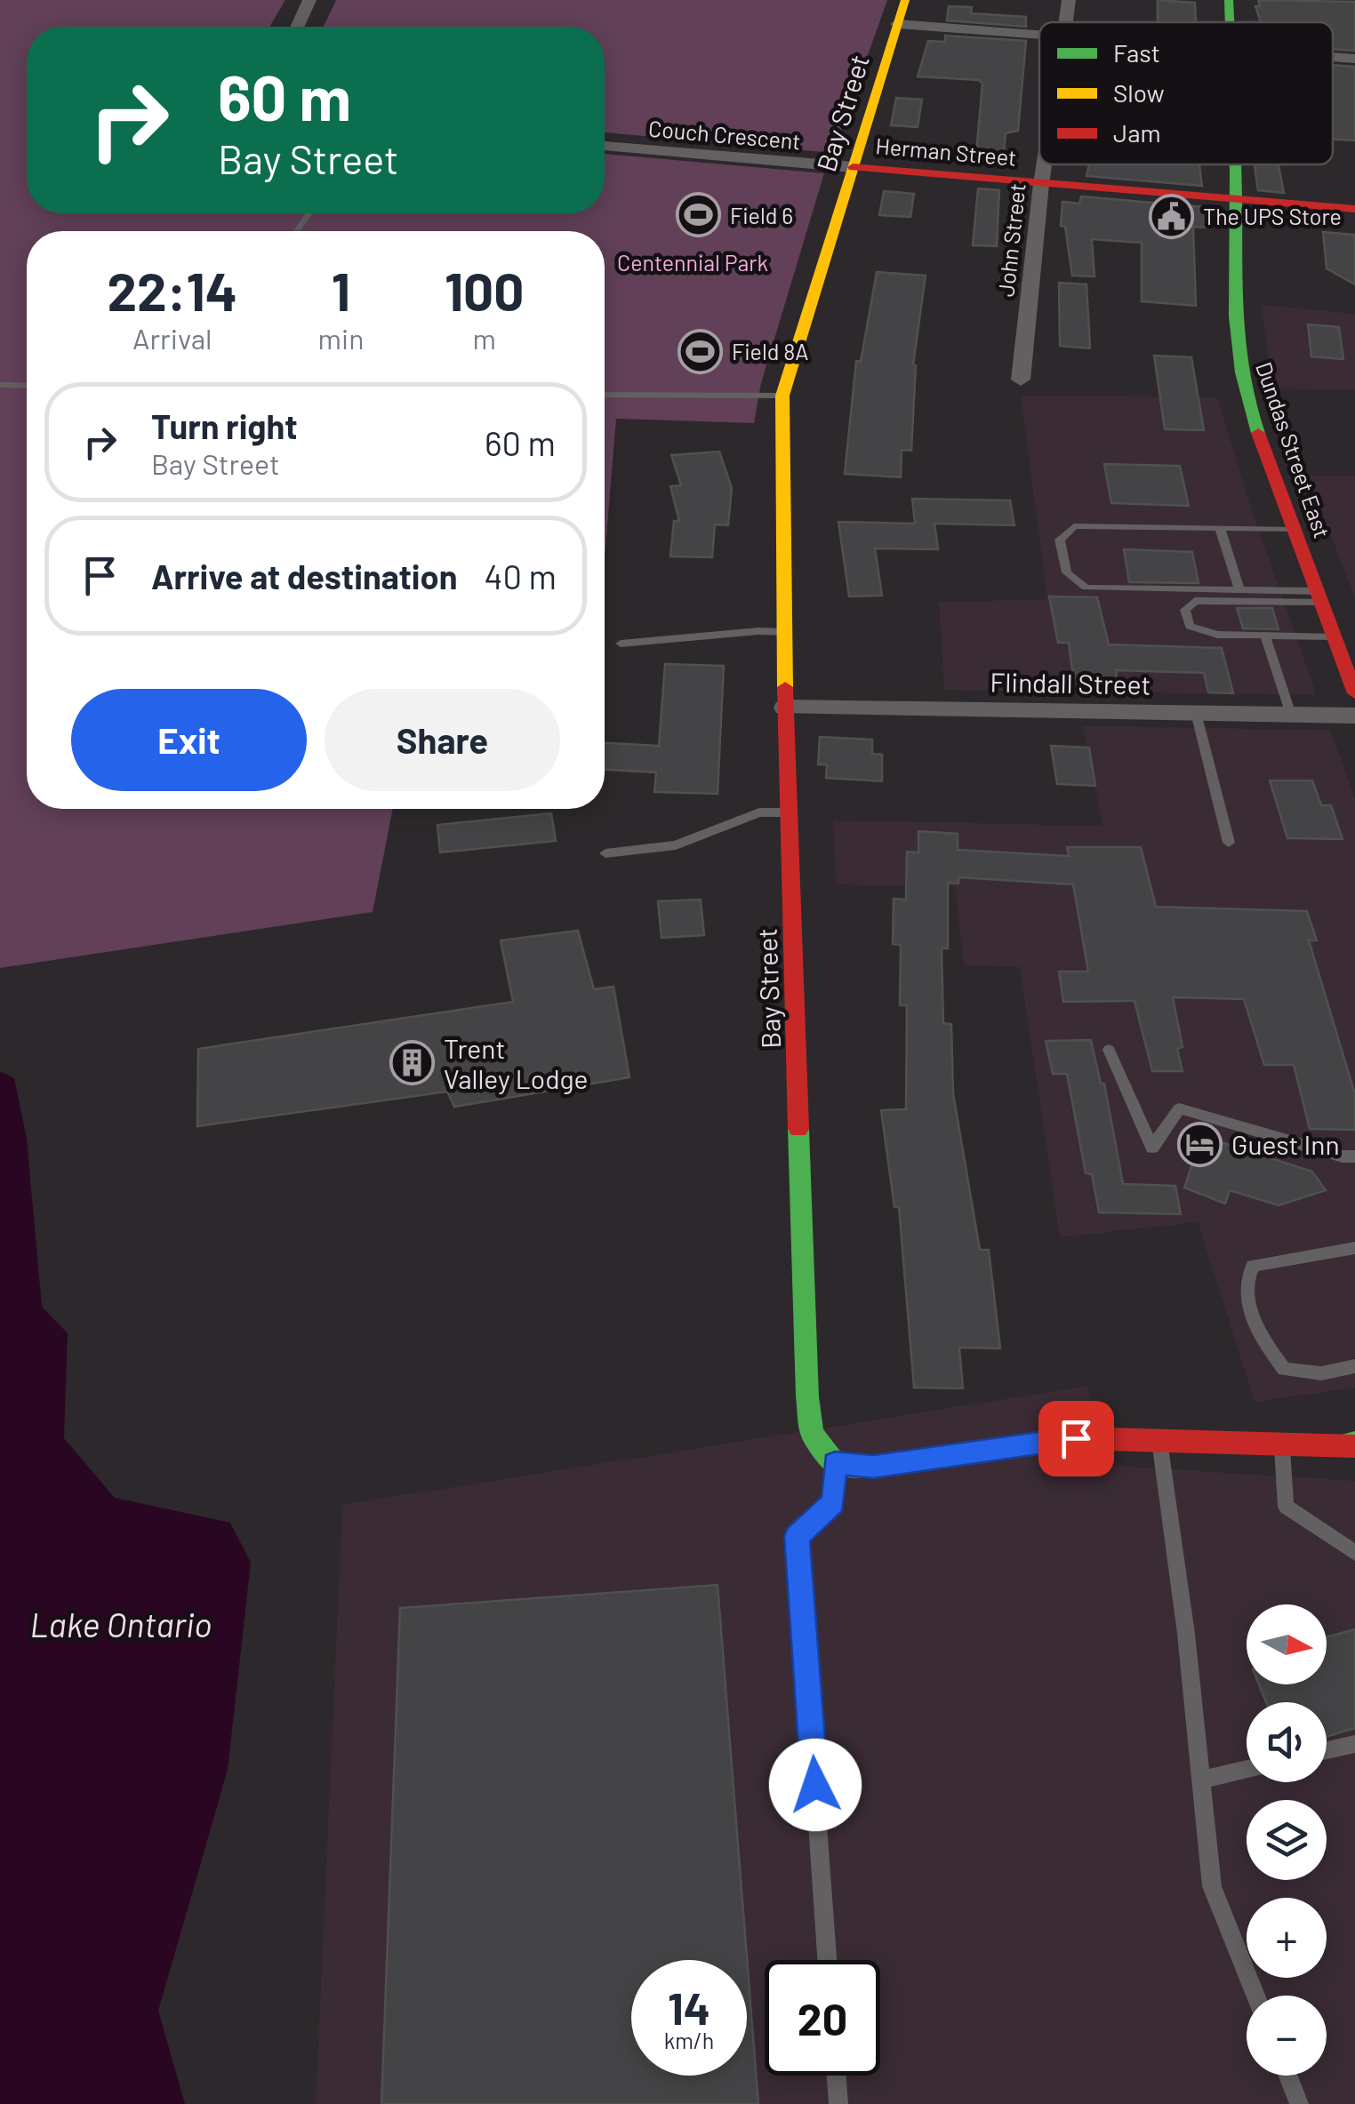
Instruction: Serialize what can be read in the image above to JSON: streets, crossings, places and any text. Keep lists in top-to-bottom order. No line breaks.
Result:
{"streets":{"street":["Bay Street","Couch Crescent","Herman Street","John Street","Dundas Street East","Flindall Street"]},"crossings":[["Bay Street","Couch Crescent"],["Bay Street","Herman Street"],["Bay Street","Flindall Street"],["Couch Crescent","Herman Street"],["Herman Street","John Street"],["Herman Street","Dundas Street East"]],"water":["Lake Ontario"],"parks":["Centennial Park"],"places":{"sports":["Field 6","Field 8A"],"public building":["The UPS Store"],"building":["Trent Valley Lodge"],"hotel":["Guest Inn"]},"legend":["Fast","Slow","Jam"],"north":"right","page":{"turn":["60 m","Bay Street"],"eta":["22:14","Arrival","1","min","100","m"],"list":[{"name":"Turn right","note":"Bay Street","value":"60 m"},{"name":"Arrive at destination","value":"40 m"}],"buttons":["Exit","Share"],"map_buttons":["+","−"],"speed":"14 km/h","limit":"20"}}
